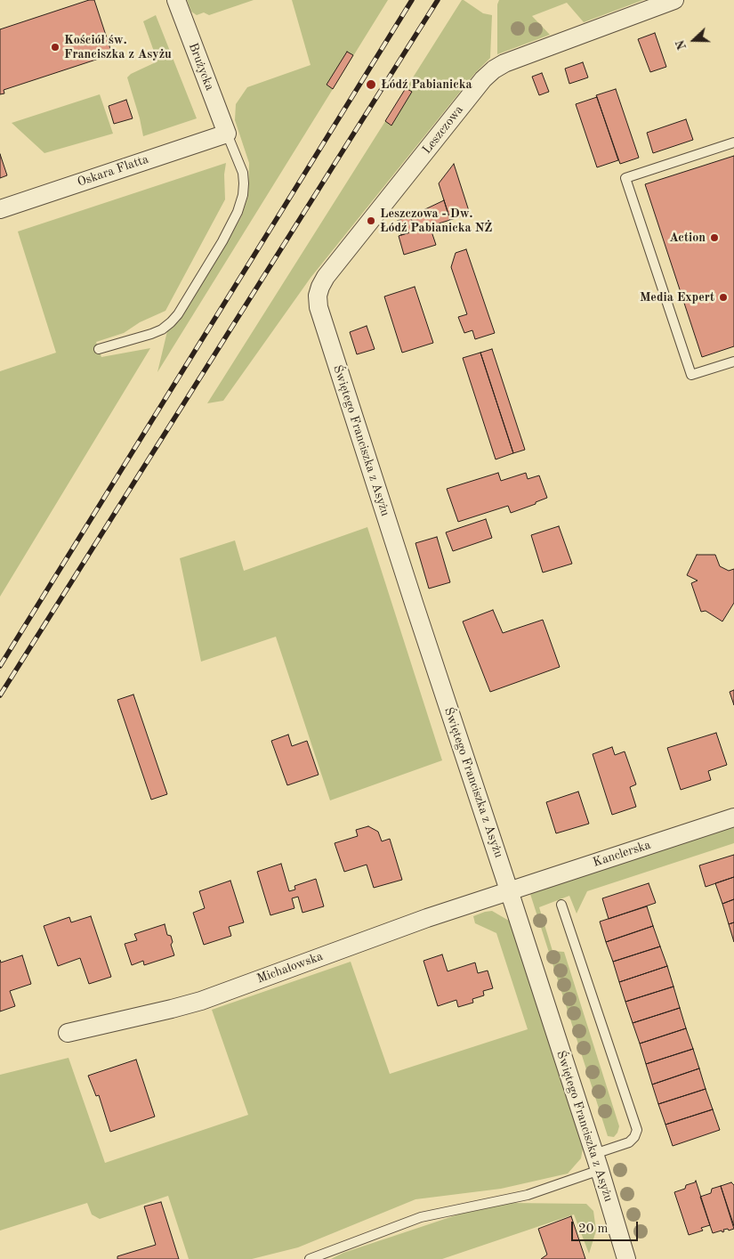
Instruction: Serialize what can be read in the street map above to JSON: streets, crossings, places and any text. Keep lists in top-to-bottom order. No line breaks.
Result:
{"streets":{"street":["Brużycka","Leszczowa","Oskara Flatta","Świętego Franciszka z Asyżu","Kanclerska","Michałowska"]},"crossings":[["Brużycka","Oskara Flatta"],["Leszczowa","Świętego Franciszka z Asyżu"],["Świętego Franciszka z Asyżu","Kanclerska"],["Świętego Franciszka z Asyżu","Michałowska"],["Kanclerska","Michałowska"]],"places":["Kościół św. Franciszka z Asyżu","Łódź Pabianicka","Leszczowa - Dw. Łódź Pabianicka NŻ","Action","Media Expert"],"scale_bar":"20 m","north":"left"}
